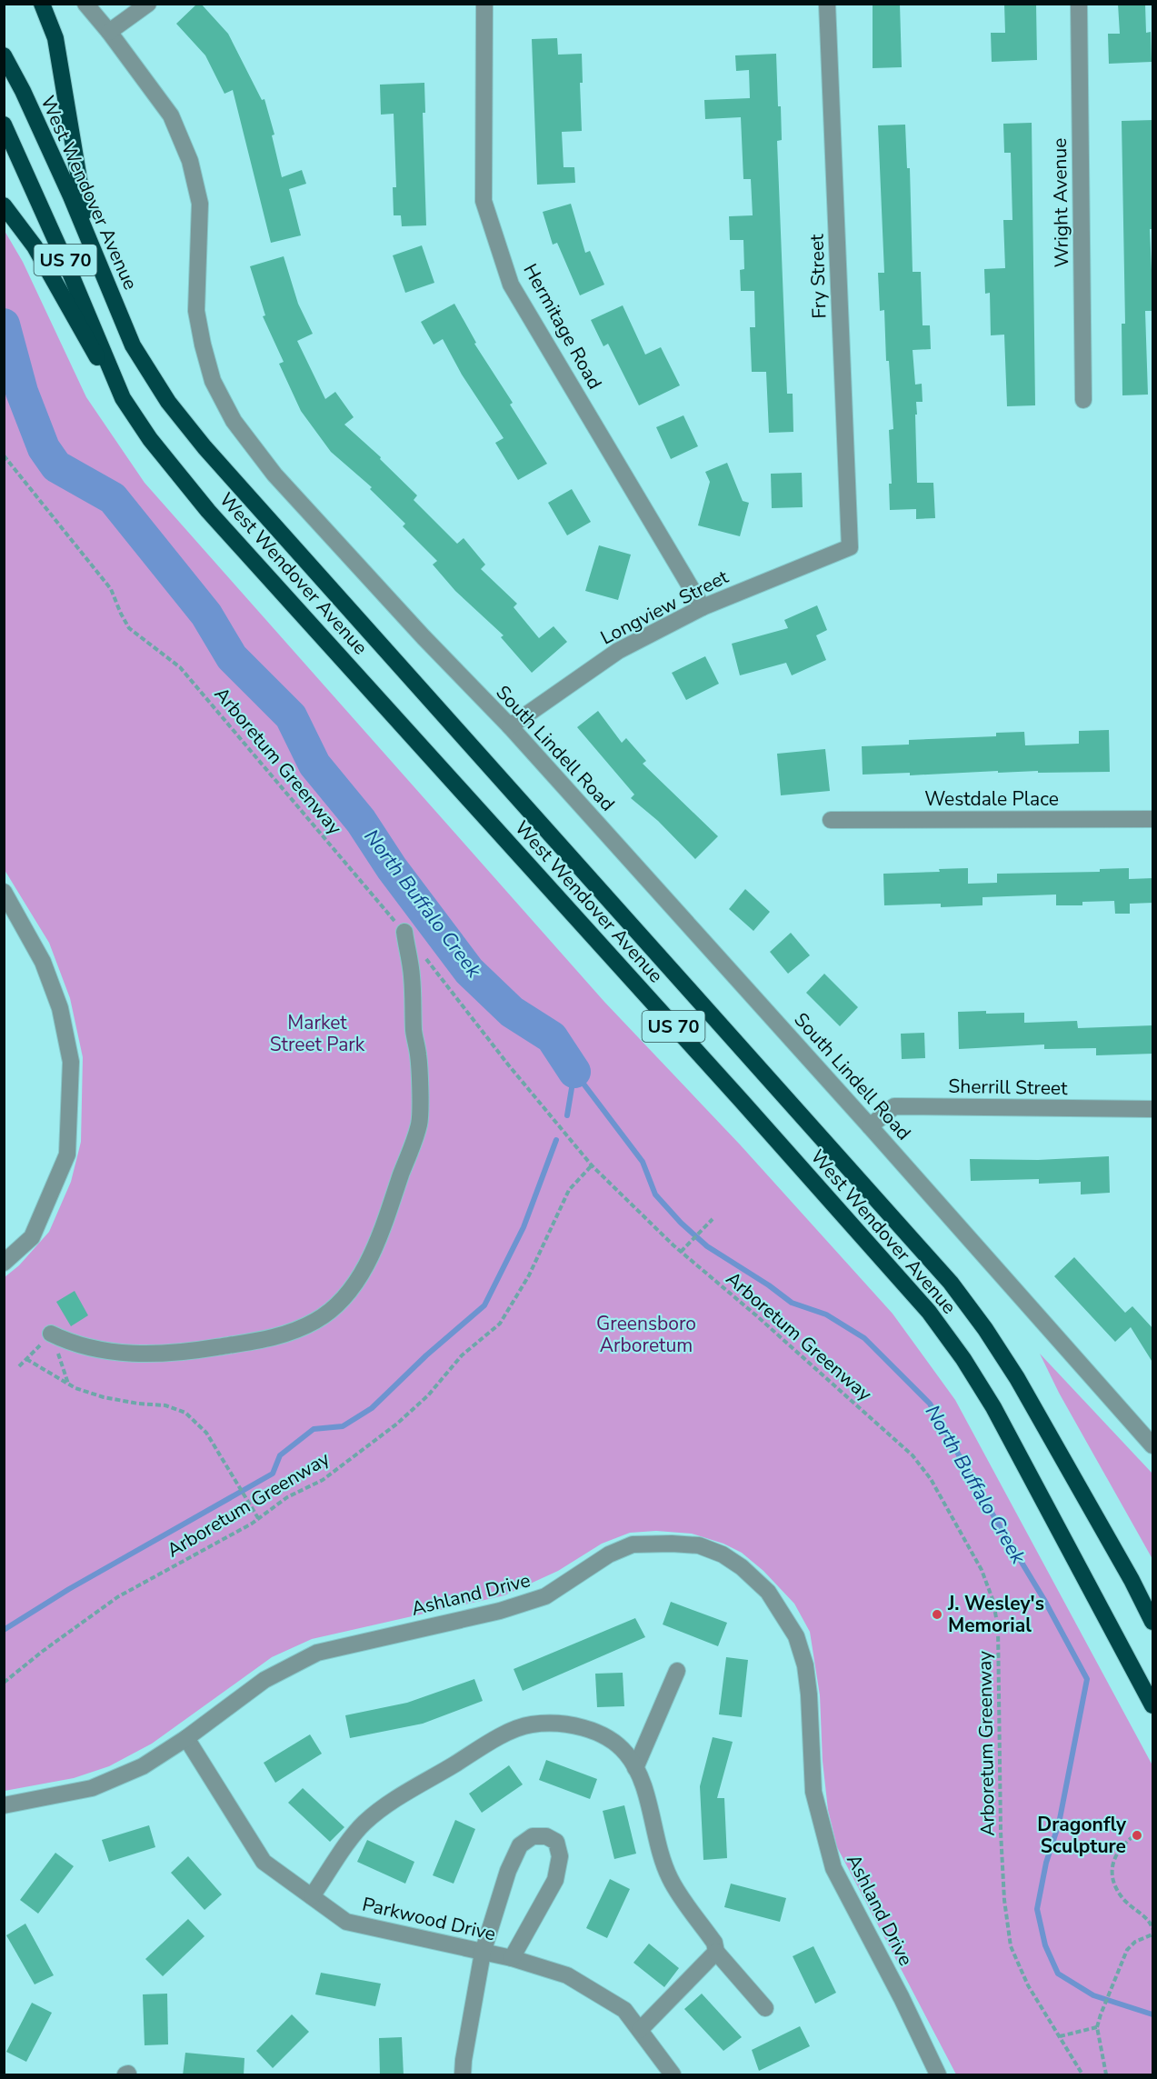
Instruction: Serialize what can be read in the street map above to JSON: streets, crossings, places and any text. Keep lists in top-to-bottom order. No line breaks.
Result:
{"streets":{"highway":["West Wendover Avenue","US 70"],"street":["Wright Avenue","Fry Street","Hermitage Road","Longview Street","South Lindell Road","Westdale Place","Sherrill Street","Ashland Drive","Parkwood Drive"],"path":["Arboretum Greenway"]},"crossings":[["Fry Street","Longview Street"],["Hermitage Road","Longview Street"],["Longview Street","South Lindell Road"],["South Lindell Road","Sherrill Street"],["Ashland Drive","Parkwood Drive"]],"water":["North Buffalo Creek"],"parks":["Market Street Park","Greensboro Arboretum"],"places":["J. Wesley's Memorial","Dragonfly Sculpture"]}
